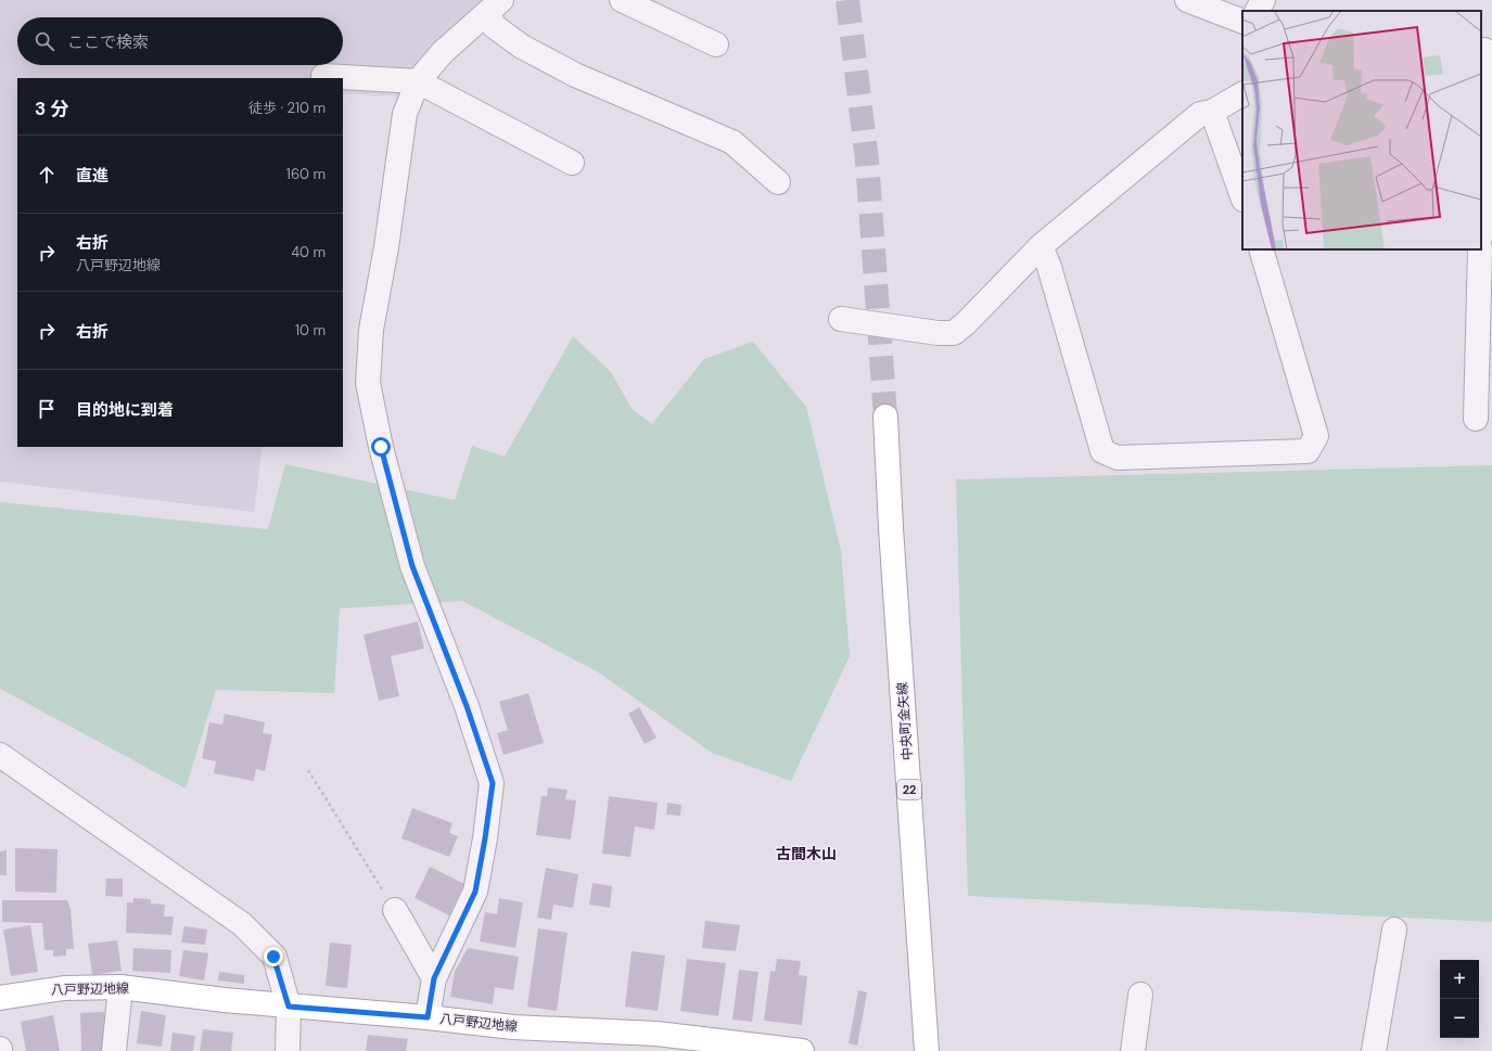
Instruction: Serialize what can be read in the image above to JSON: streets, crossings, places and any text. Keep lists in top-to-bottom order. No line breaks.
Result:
{"streets":{"main road":["中央町金矢線","22","八戸野辺地線"]},"districts":["古間木山"],"page":{"search":"ここで検索","heading":["3 分","徒歩 · 210 m"],"list":[["直進","160 m"],["右折","八戸野辺地線","40 m"],["右折","10 m"],"目的地に到着"],"map_buttons":["+","−"]}}
